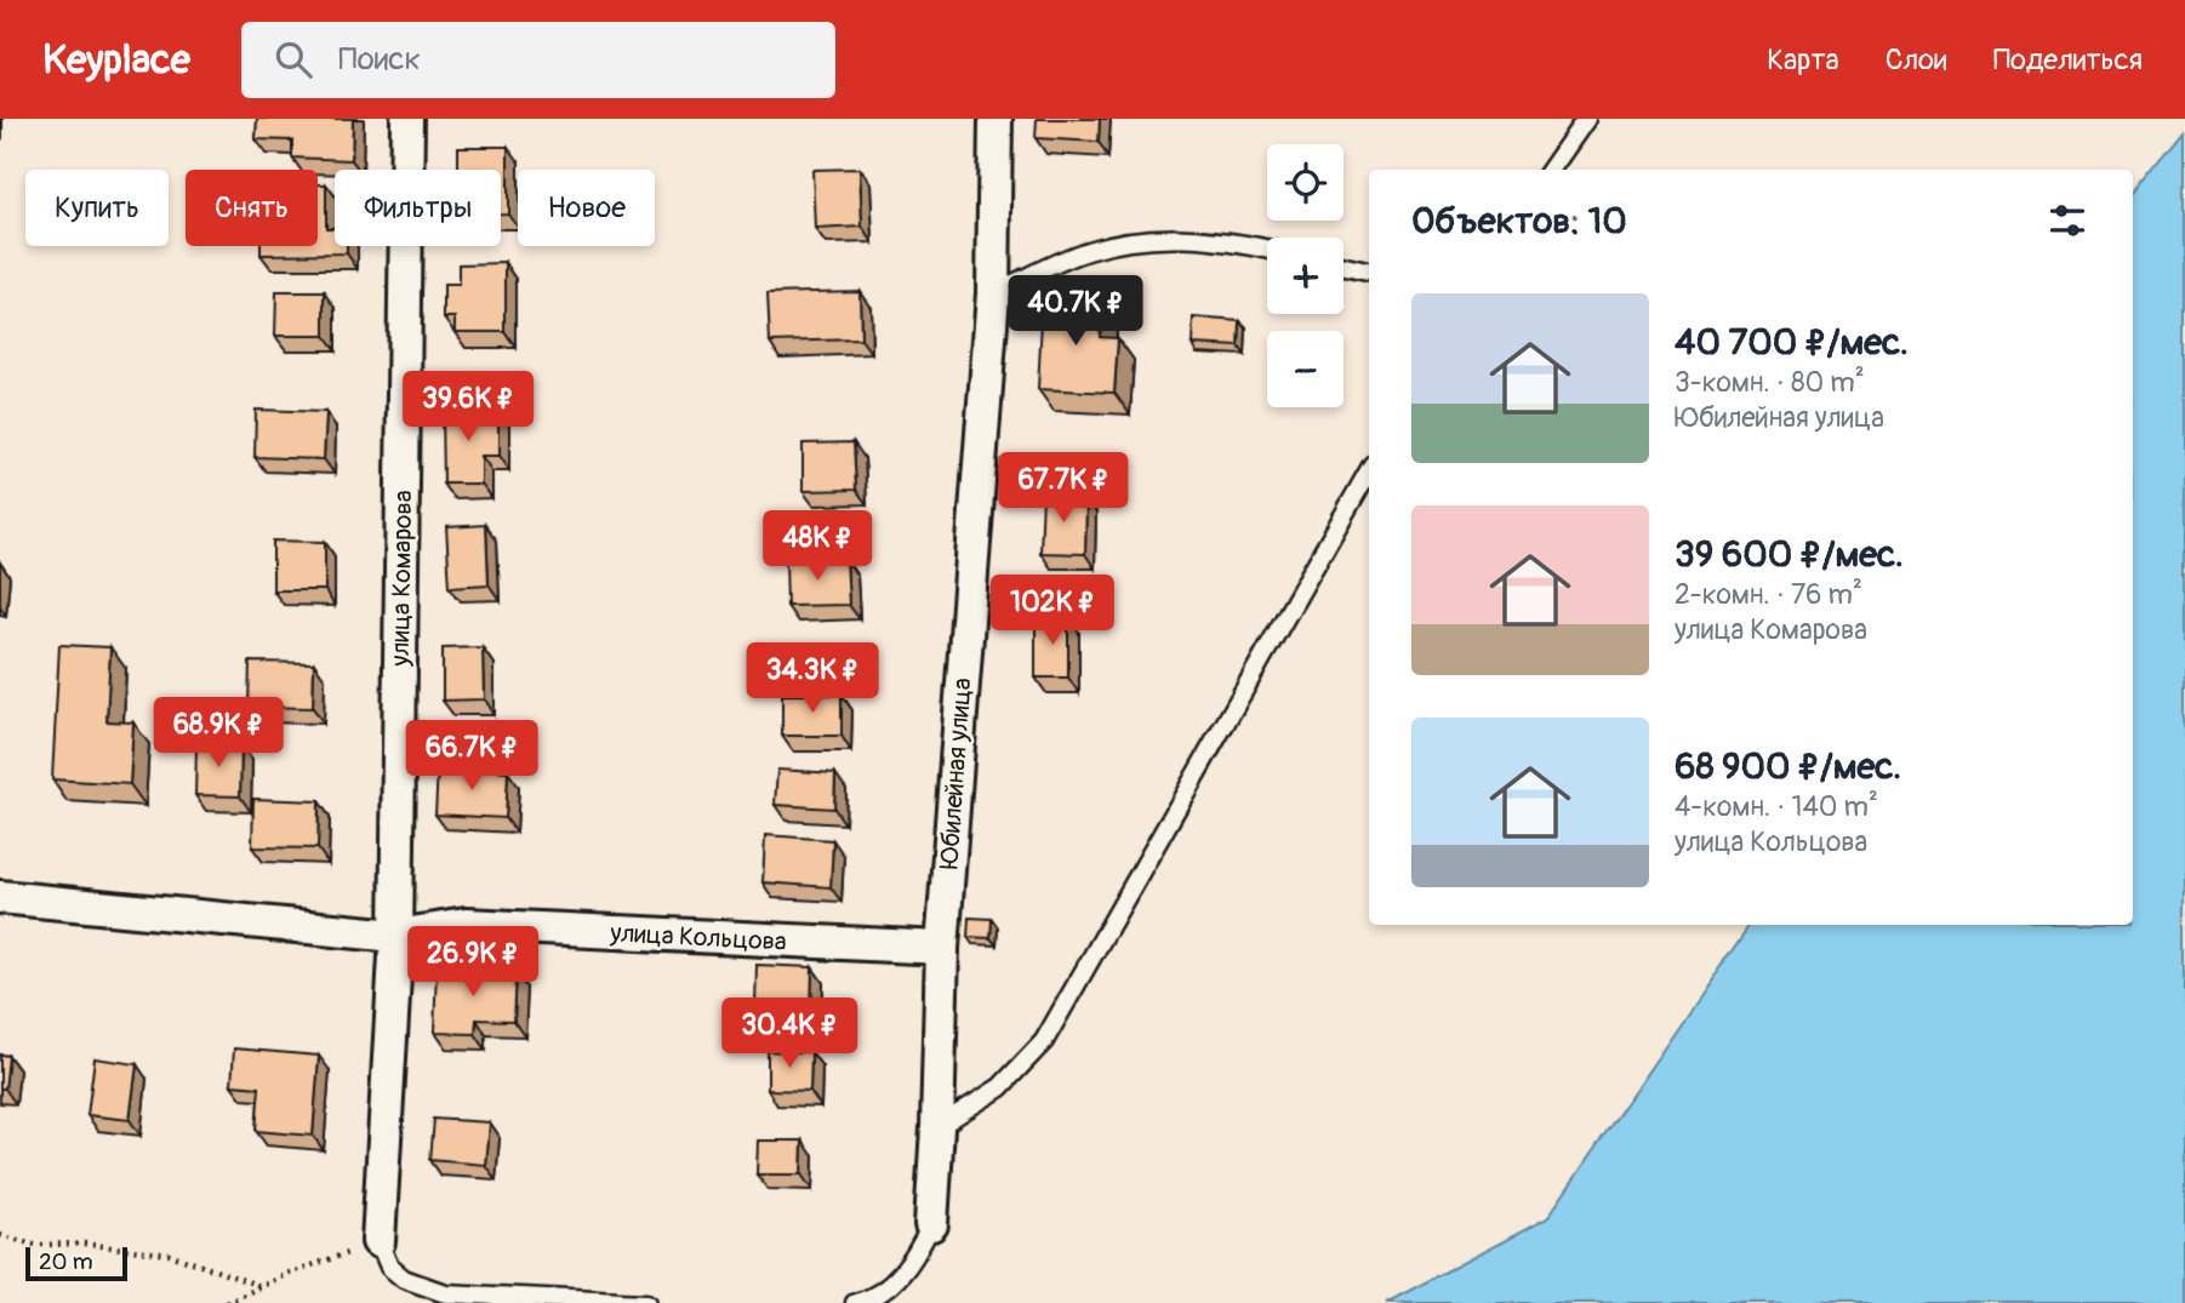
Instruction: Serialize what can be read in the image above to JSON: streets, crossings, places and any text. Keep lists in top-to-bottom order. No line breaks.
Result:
{"streets":{"street":["улица Комарова","Юбилейная улица","улица Кольцова"]},"crossings":[["улица Комарова","улица Кольцова"],["Юбилейная улица","улица Кольцова"]],"scale_bar":"20 m","page":{"header":"Keyplace","search":"Поиск","nav":["Карта","Слои","Поделиться"],"map_buttons":["+","−"],"chip":["Купить","Снять","Фильтры","Новое"],"heading":"Объектов: 10","list":[{"name":"40 700 ₽/мес.","note":"3-комн. · 80 m² · Юбилейная улица"},{"name":"39 600 ₽/мес.","note":"2-комн. · 76 m² · улица Комарова"},{"name":"68 900 ₽/мес.","note":"4-комн. · 140 m² · улица Кольцова"}],"price":["40.7K ₽","39.6K ₽","67.7K ₽","48K ₽","102K ₽","34.3K ₽","68.9K ₽","66.7K ₽","26.9K ₽","30.4K ₽"],"scale":"20 m"}}
